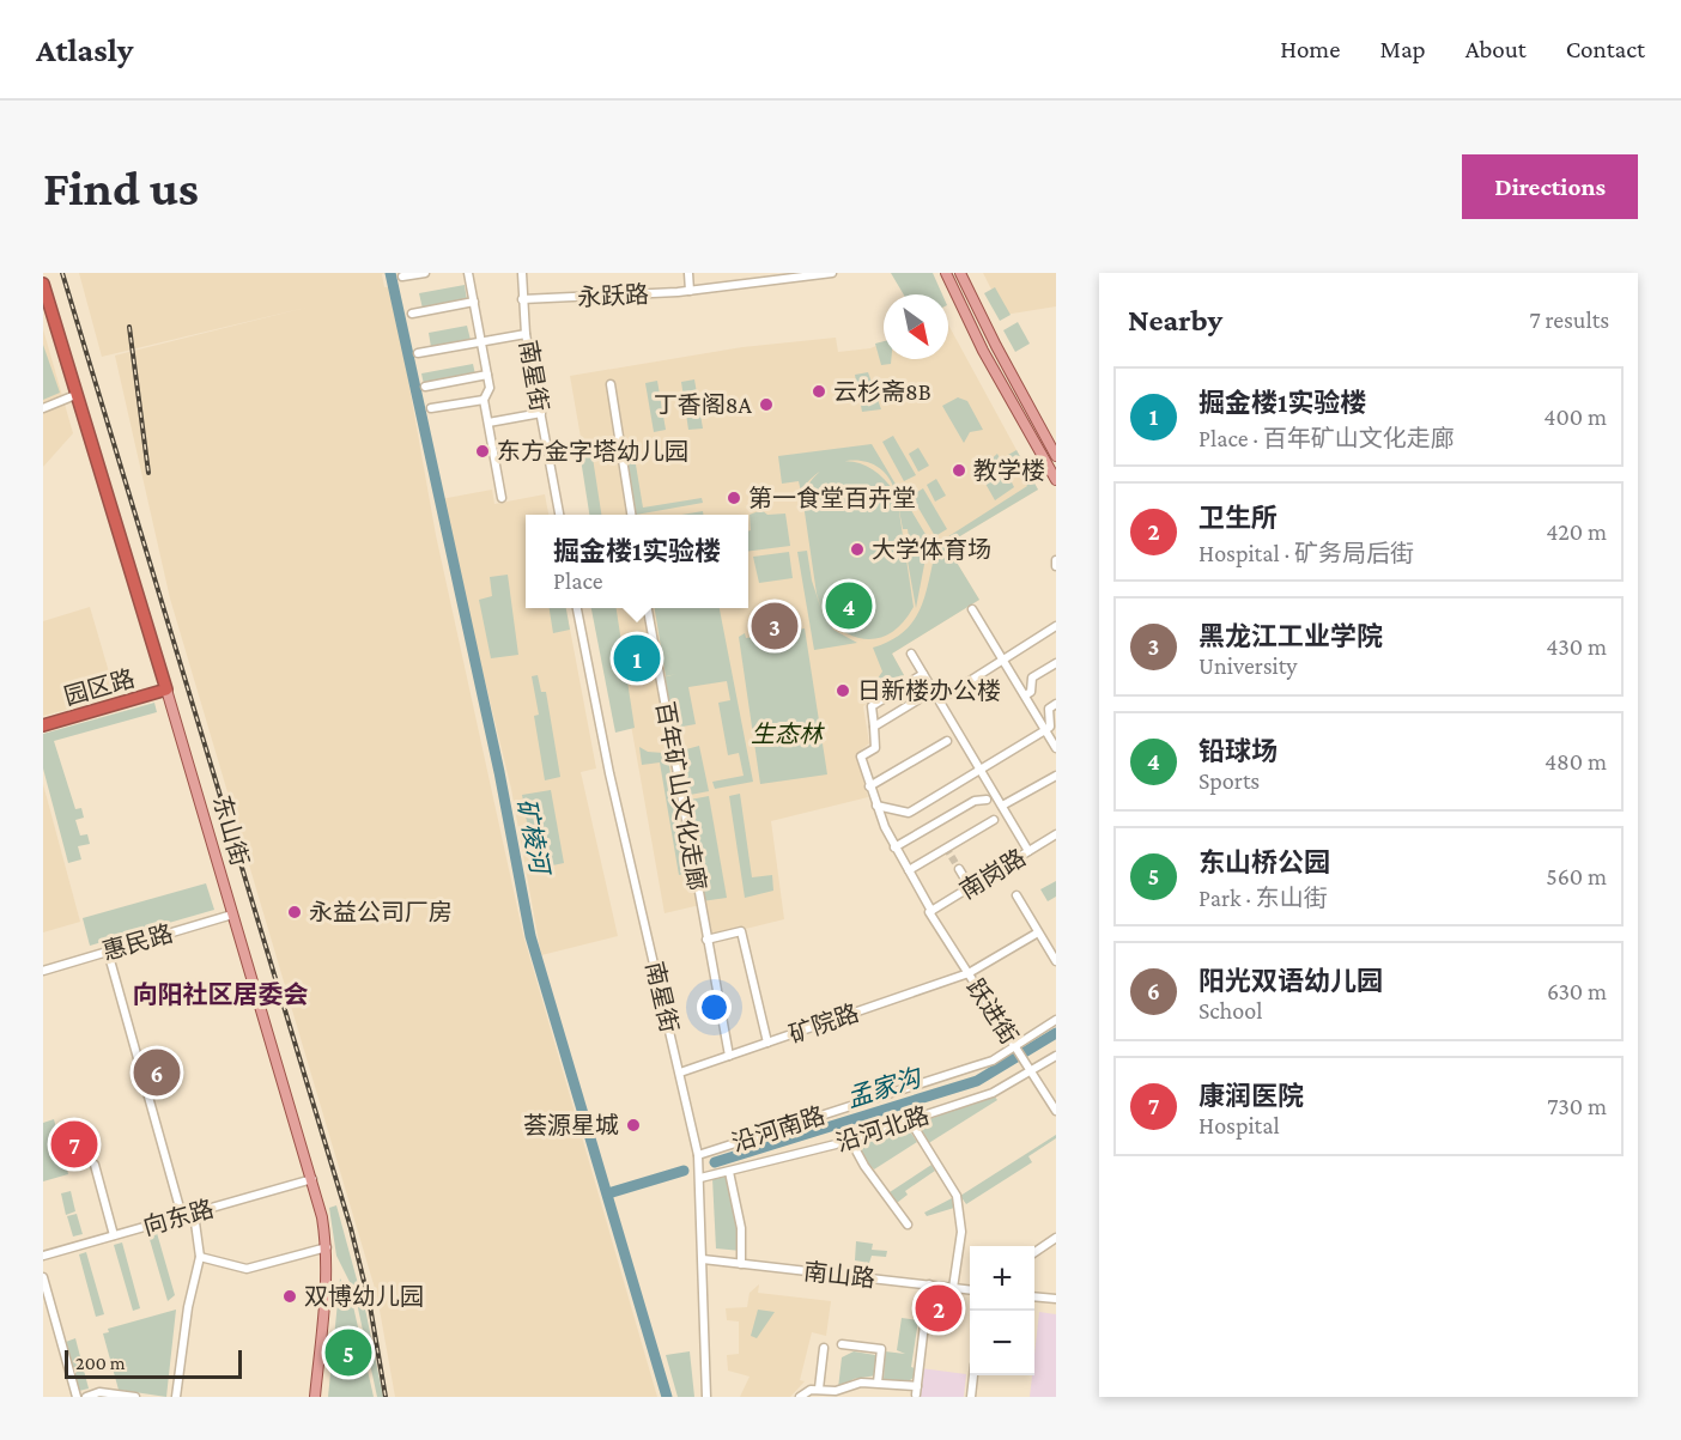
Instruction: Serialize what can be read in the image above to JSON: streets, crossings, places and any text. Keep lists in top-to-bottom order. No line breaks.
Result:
{"streets":{"highway":["园区路","东山街"],"street":["永跃路","南星街","百年矿山文化走廊","南岗路","惠民路","跃进街","矿院路","沿河南路","沿河北路","向东路","南山路"]},"crossings":[["永跃路","南星街"],["南星街","矿院路"],["南星街","沿河南路"],["南星街","沿河北路"],["南星街","南山路"],["园区路","东山街"],["百年矿山文化走廊","矿院路"],["东山街","惠民路"],["东山街","向东路"],["南岗路","跃进街"],["跃进街","矿院路"],["跃进街","沿河南路"],["跃进街","沿河北路"]],"districts":["向阳社区居委会"],"water":["矿棱河","孟家沟"],"parks":["生态林"],"places":["云杉斋8B","丁香阁8A","东方金字塔幼儿园","教学楼","第一食堂百卉堂","大学体育场","日新楼办公楼","永益公司厂房","荟源星城","双博幼儿园"],"scale_bar":"200 m","north":"bottom right","page":{"header":"Atlasly","nav":["Home","Map","About","Contact"],"buttons":"Directions","title":"Find us","heading":["Nearby","7 results"],"list":[{"mark":"1","name":"掘金楼1实验楼","note":"Place · 百年矿山文化走廊","value":"400 m"},{"mark":"2","name":"卫生所","note":"Hospital · 矿务局后街","value":"420 m"},{"mark":"3","name":"黑龙江工业学院","note":"University","value":"430 m"},{"mark":"4","name":"铅球场","note":"Sports","value":"480 m"},{"mark":"5","name":"东山桥公园","note":"Park · 东山街","value":"560 m"},{"mark":"6","name":"阳光双语幼儿园","note":"School","value":"630 m"},{"mark":"7","name":"康润医院","note":"Hospital","value":"730 m"}],"popup":["掘金楼1实验楼","Place"],"pins":["4","3","1","6","7","2","5"],"map_buttons":["+","−"],"scale":"200 m"}}
